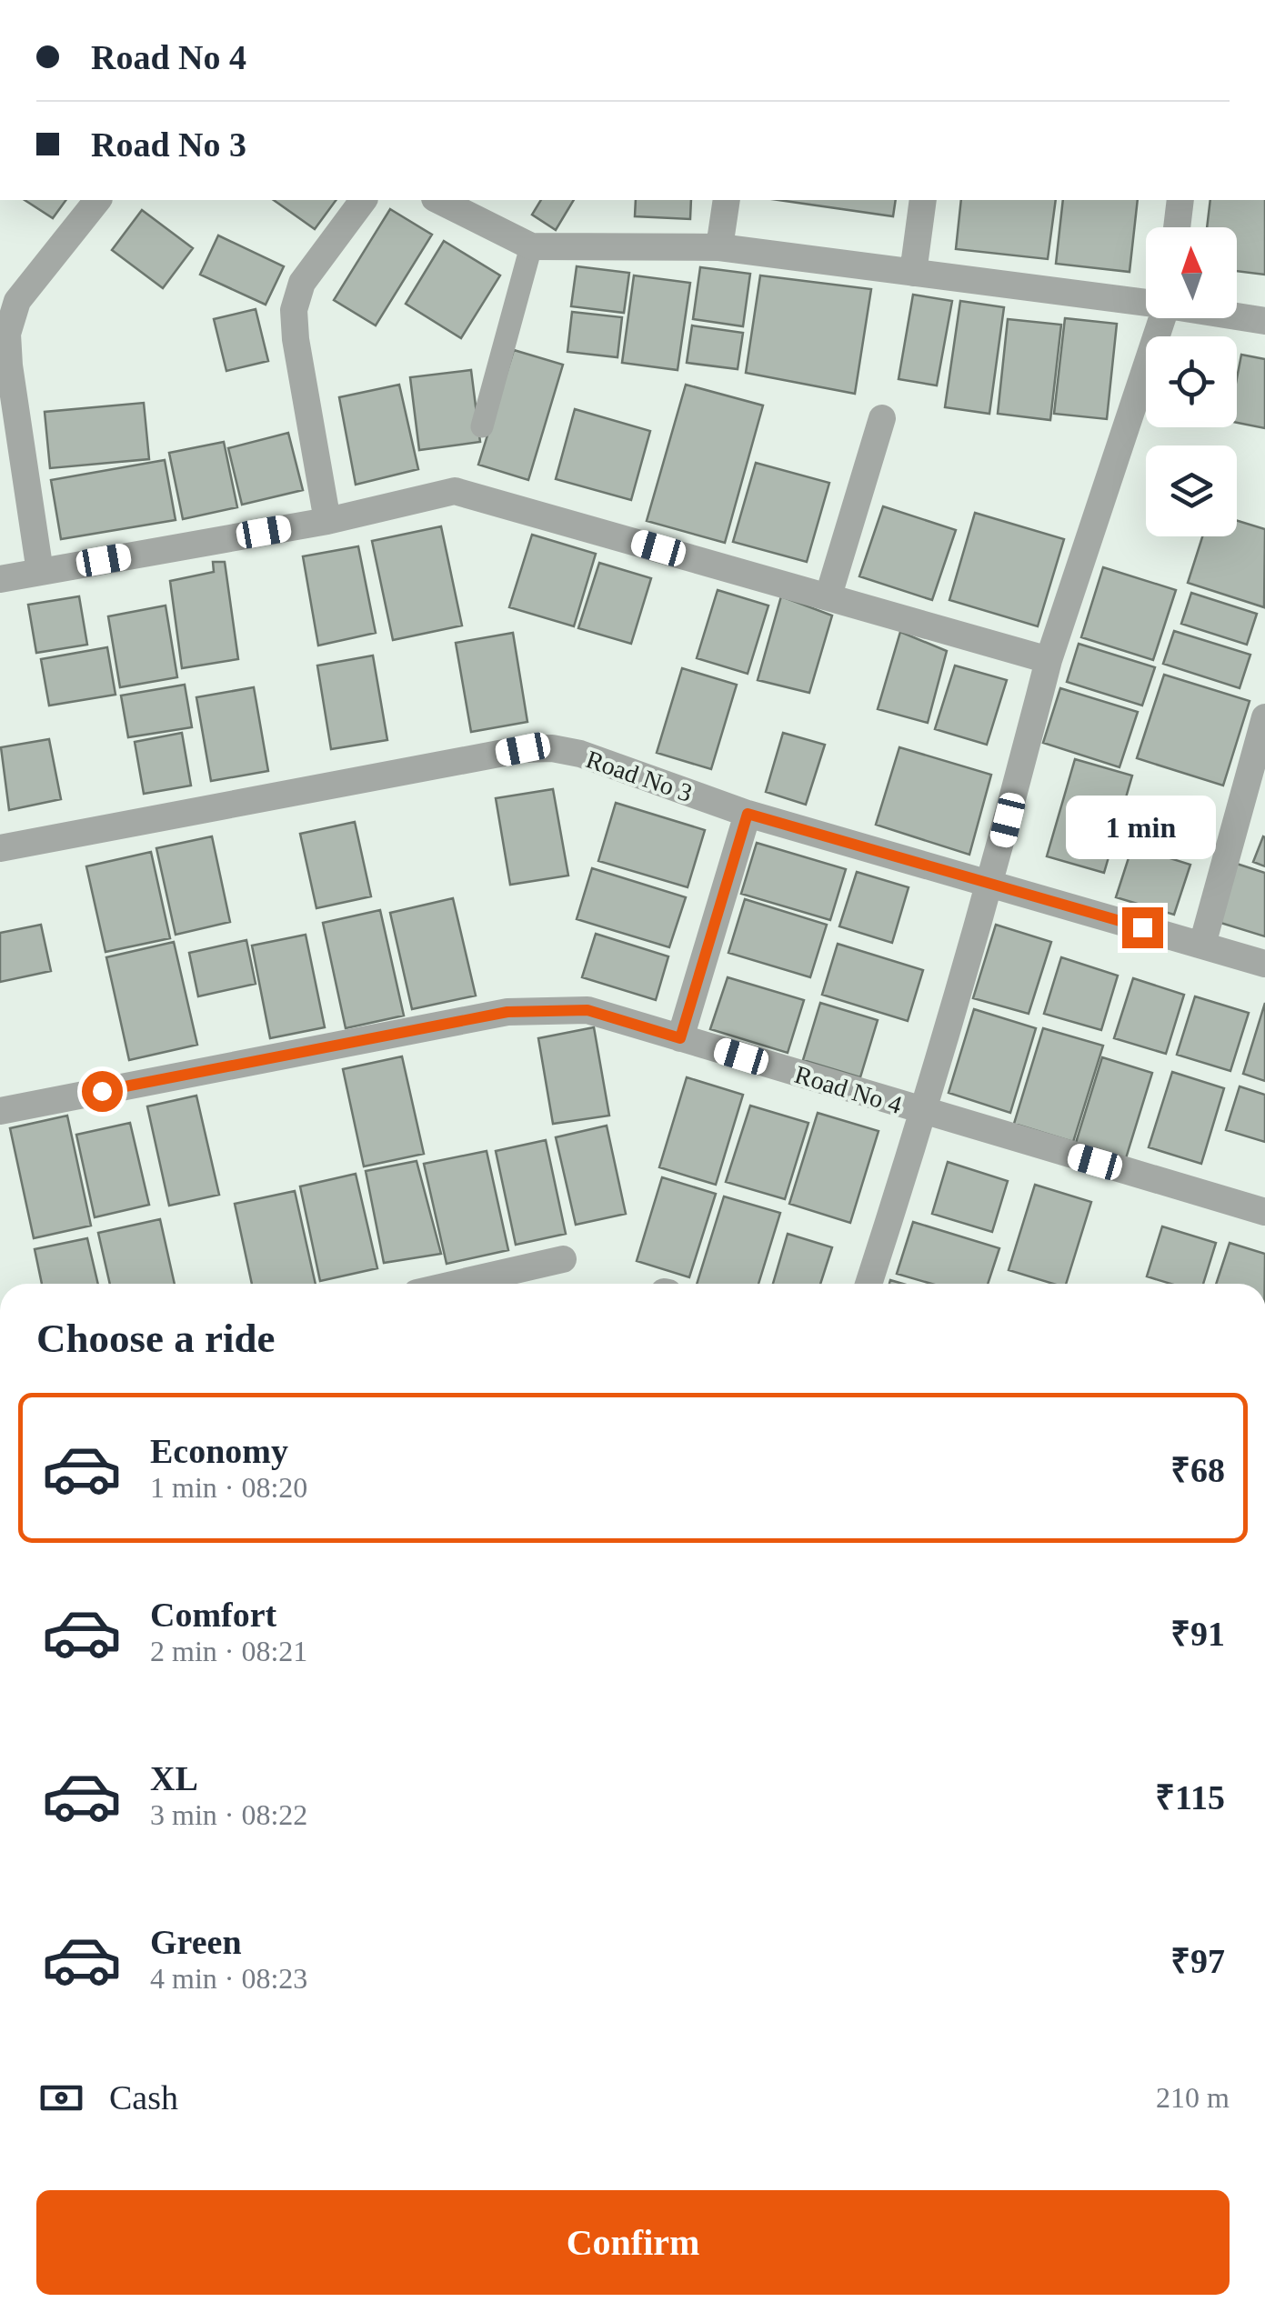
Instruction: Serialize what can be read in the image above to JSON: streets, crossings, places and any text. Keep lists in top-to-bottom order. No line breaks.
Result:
{"streets":{"street":["Road No 3","Road No 4"]},"north":"top","page":{"banner":["Road No 4","Road No 3"],"bubble":"1 min","heading":"Choose a ride","list":[{"name":"Economy","note":"1 min · 08:20","value":"₹68"},{"name":"Comfort","note":"2 min · 08:21","value":"₹91"},{"name":"XL","note":"3 min · 08:22","value":"₹115"},{"name":"Green","note":"4 min · 08:23","value":"₹97"}],"pay":["Cash","210 m"],"buttons":"Confirm"}}
